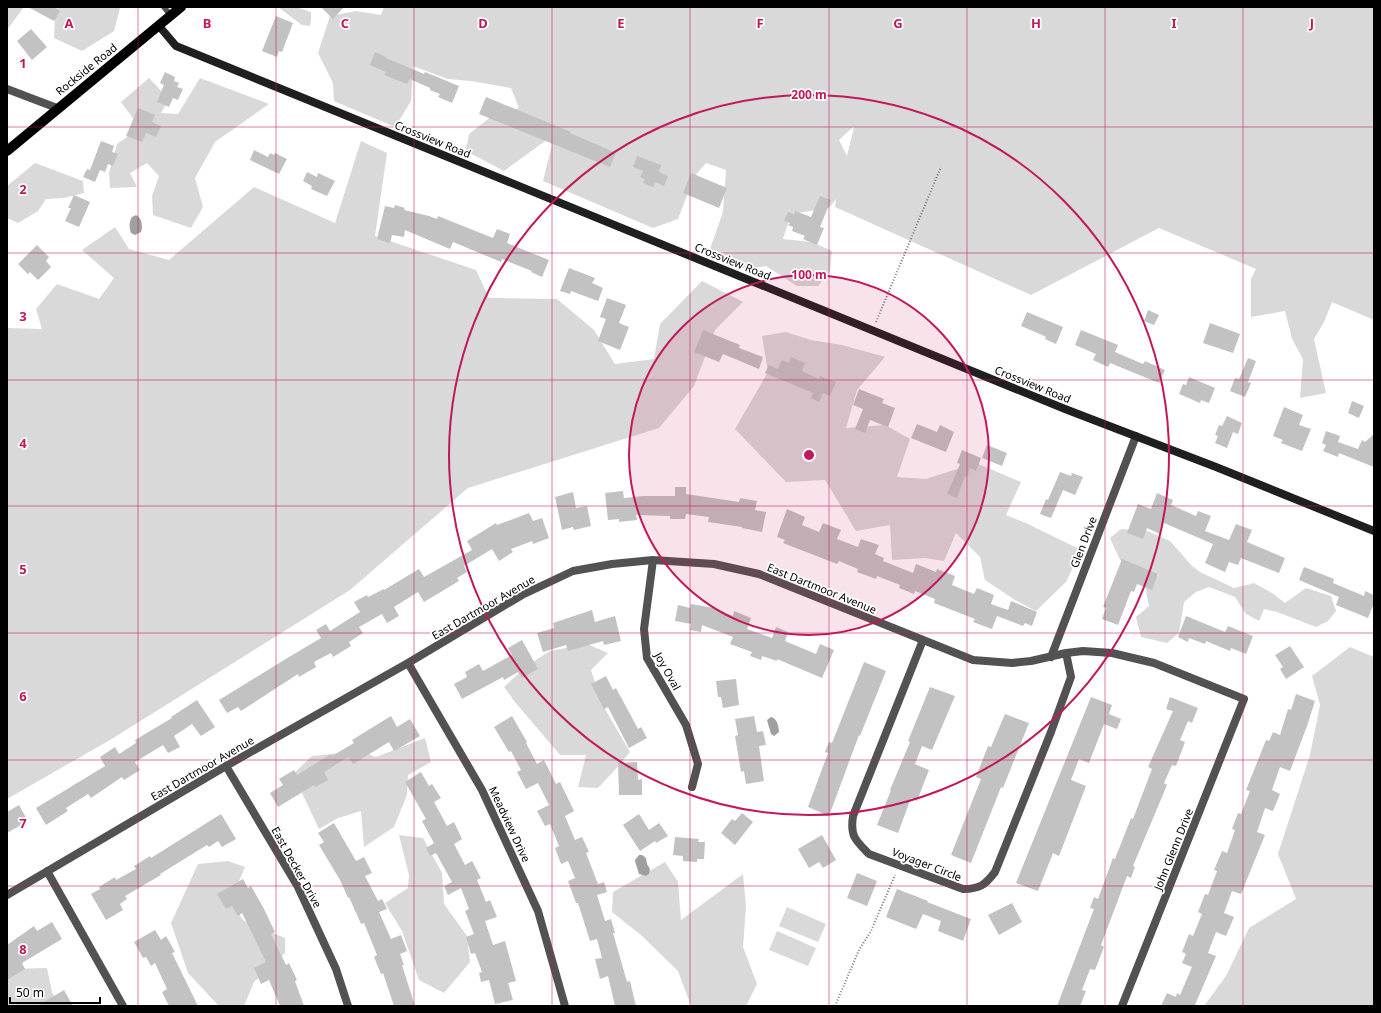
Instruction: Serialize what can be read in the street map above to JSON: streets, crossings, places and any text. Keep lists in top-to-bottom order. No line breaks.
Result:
{"streets":{"main road":["Rockside Road"],"street":["Crossview Road","Glen Drive","East Dartmoor Avenue","Joy Oval","Meadview Drive","John Glenn Drive","Voyager Circle","East Decker Drive"]},"crossings":[["Rockside Road","Crossview Road"],["Crossview Road","Glen Drive"],["Glen Drive","East Dartmoor Avenue"],["East Dartmoor Avenue","Joy Oval"],["East Dartmoor Avenue","Meadview Drive"],["East Dartmoor Avenue","John Glenn Drive"],["East Dartmoor Avenue","Voyager Circle"],["East Dartmoor Avenue","East Decker Drive"]],"scale_bar":"50 m","grid":{"columns":["A","B","C","D","E","F","G","H","I","J"],"rows":["1","2","3","4","5","6","7","8"]},"rings":["200 m","100 m"]}
